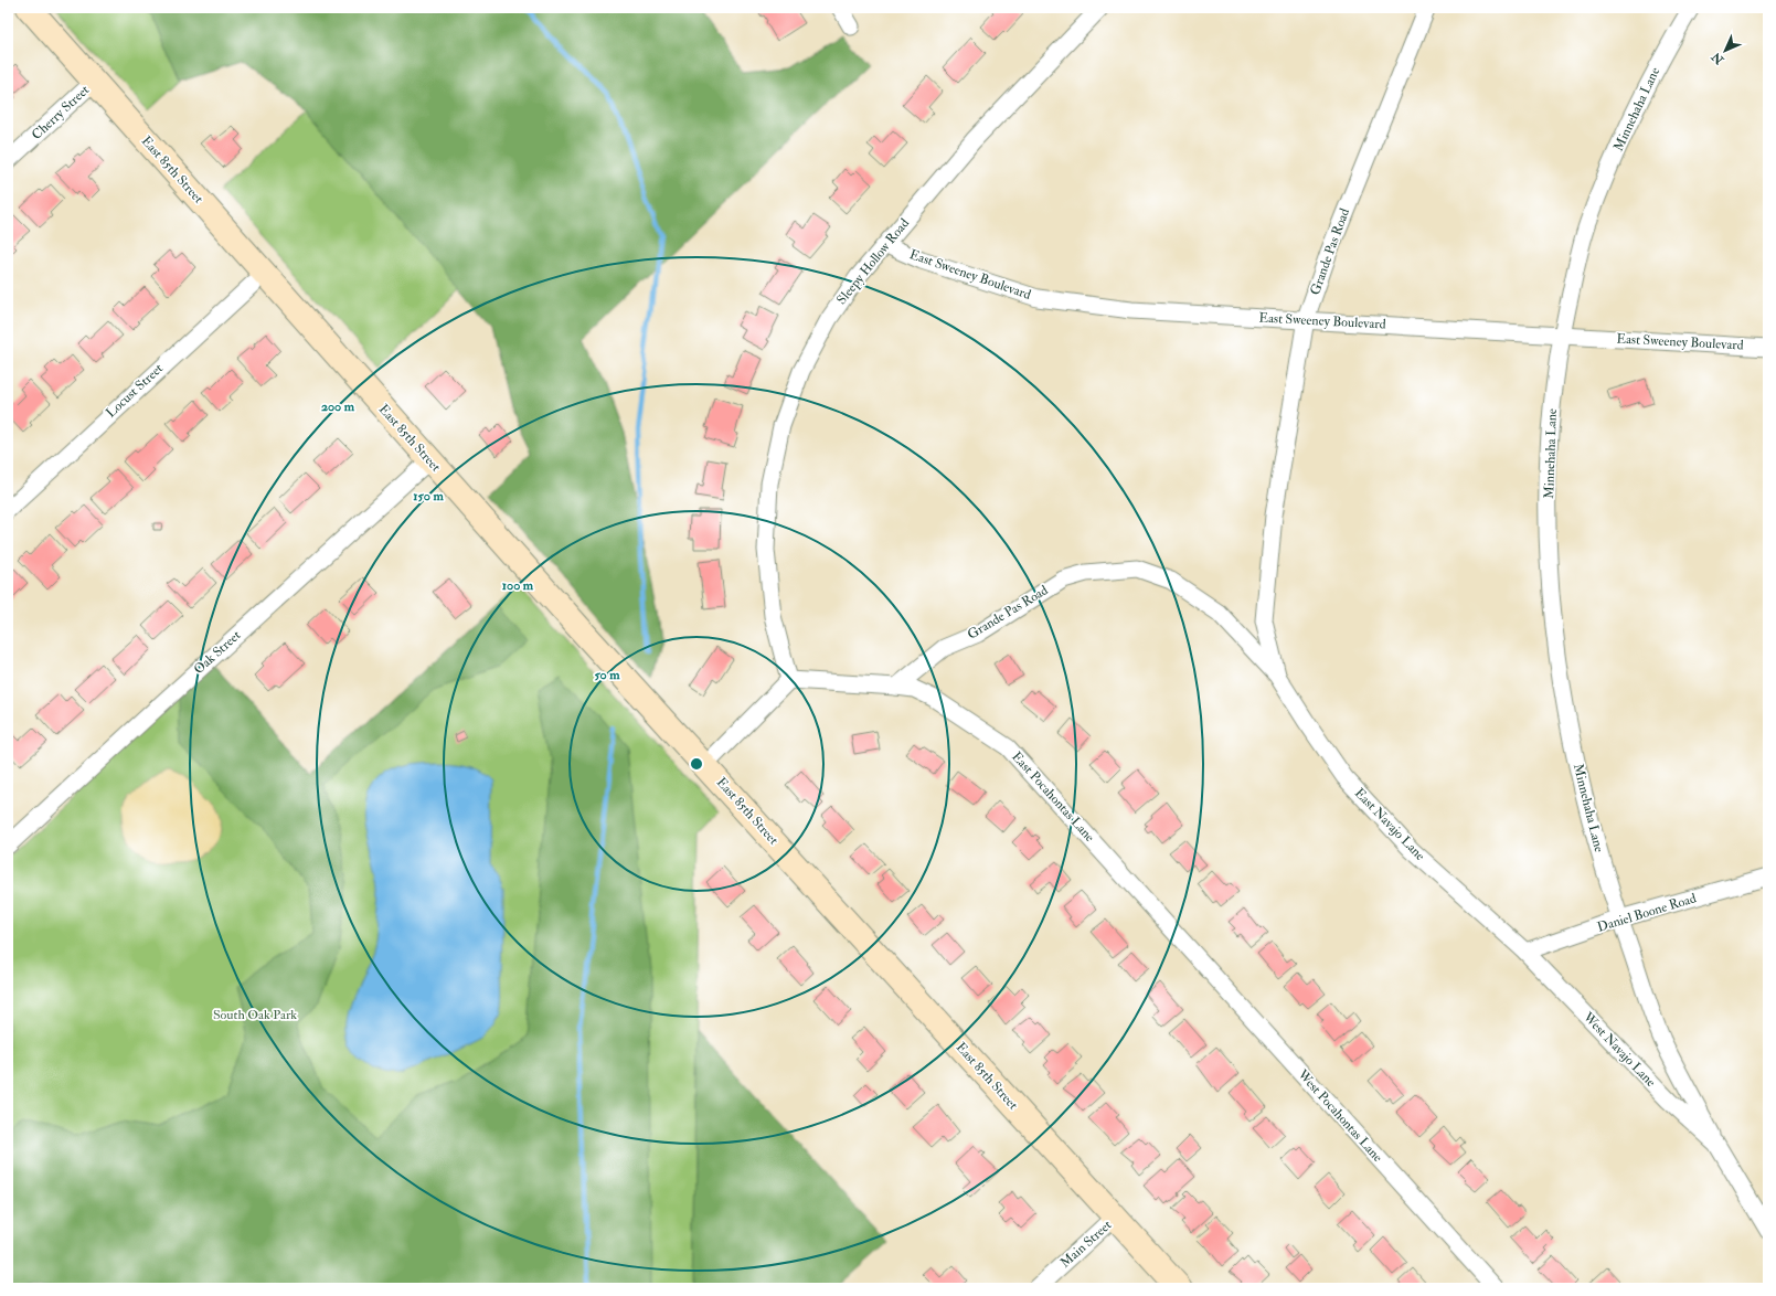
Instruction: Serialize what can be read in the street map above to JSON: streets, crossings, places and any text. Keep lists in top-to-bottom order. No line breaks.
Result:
{"streets":{"main road":["East 85th Street"],"street":["Minnehaha Lane","Cherry Street","Grande Pas Road","Sleepy Hollow Road","East Sweeney Boulevard","Locust Street","Oak Street","East Pocahontas Lane","East Navajo Lane","Daniel Boone Road","West Navajo Lane","West Pocahontas Lane","Main Street"]},"crossings":[["Minnehaha Lane","East Sweeney Boulevard"],["Minnehaha Lane","Daniel Boone Road"],["Minnehaha Lane","West Navajo Lane"],["Cherry Street","East 85th Street"],["East 85th Street","Locust Street"],["East 85th Street","Oak Street"],["East 85th Street","Main Street"],["Grande Pas Road","East Sweeney Boulevard"],["Grande Pas Road","East Pocahontas Lane"],["Grande Pas Road","East Navajo Lane"],["Sleepy Hollow Road","East Sweeney Boulevard"],["East Pocahontas Lane","West Pocahontas Lane"],["East Navajo Lane","Daniel Boone Road"],["East Navajo Lane","West Navajo Lane"],["Daniel Boone Road","West Navajo Lane"]],"parks":["South Oak Park"],"north":"bottom left","rings":["200 m","150 m","100 m","50 m"]}
